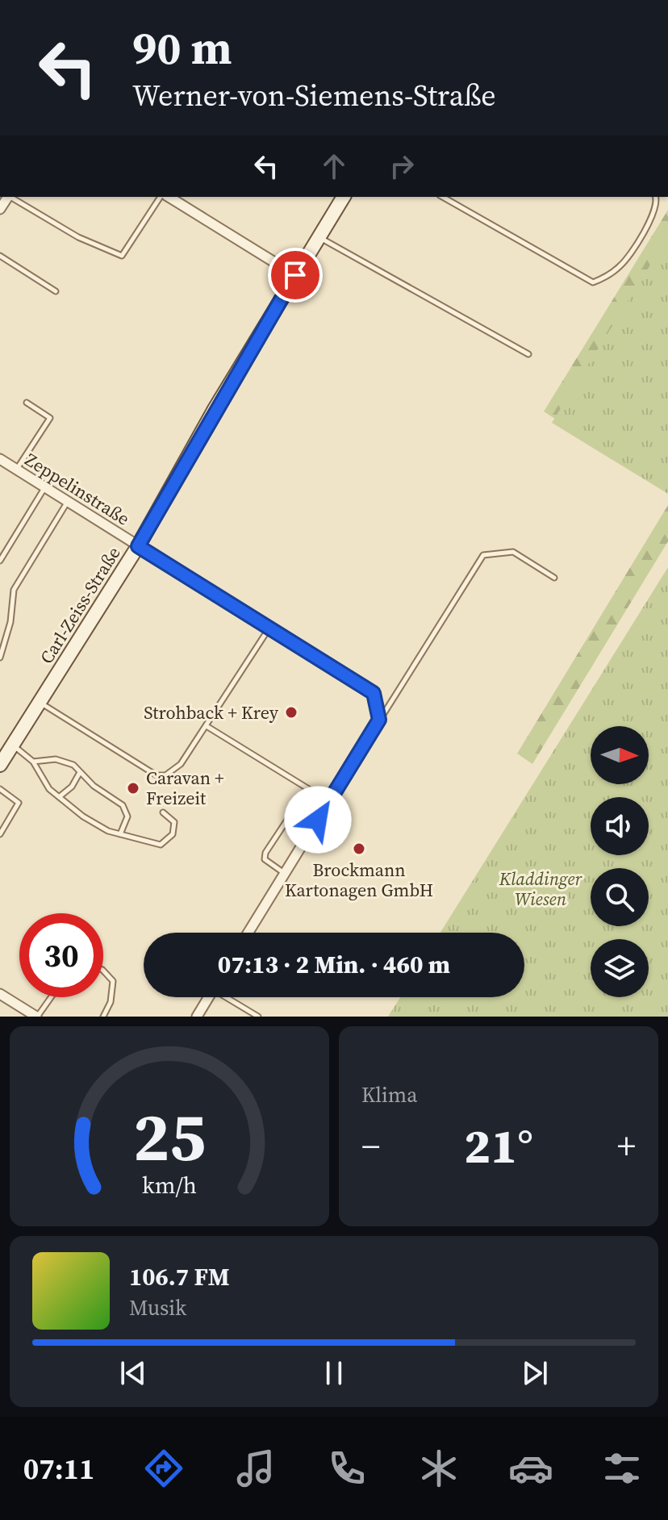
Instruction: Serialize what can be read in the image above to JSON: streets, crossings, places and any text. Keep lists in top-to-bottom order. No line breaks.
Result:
{"streets":{"main road":["Carl-Zeiss-Straße"],"street":["Zeppelinstraße"]},"crossings":[["Zeppelinstraße","Carl-Zeiss-Straße"]],"parks":["Kladdinger Wiesen"],"places":["Strohback + Krey","Caravan + Freizeit","Brockmann Kartonagen GmbH"],"north":"right","page":{"turn":["90 m","Werner-von-Siemens-Straße"],"limit":"30","trip":"07:13 · 2 Min. · 460 m","tile":"Klima","heat":["−","21°","+"],"song":["106.7 FM","Musik"],"tabs":"07:11","gauge":["25","km/h"]}}
